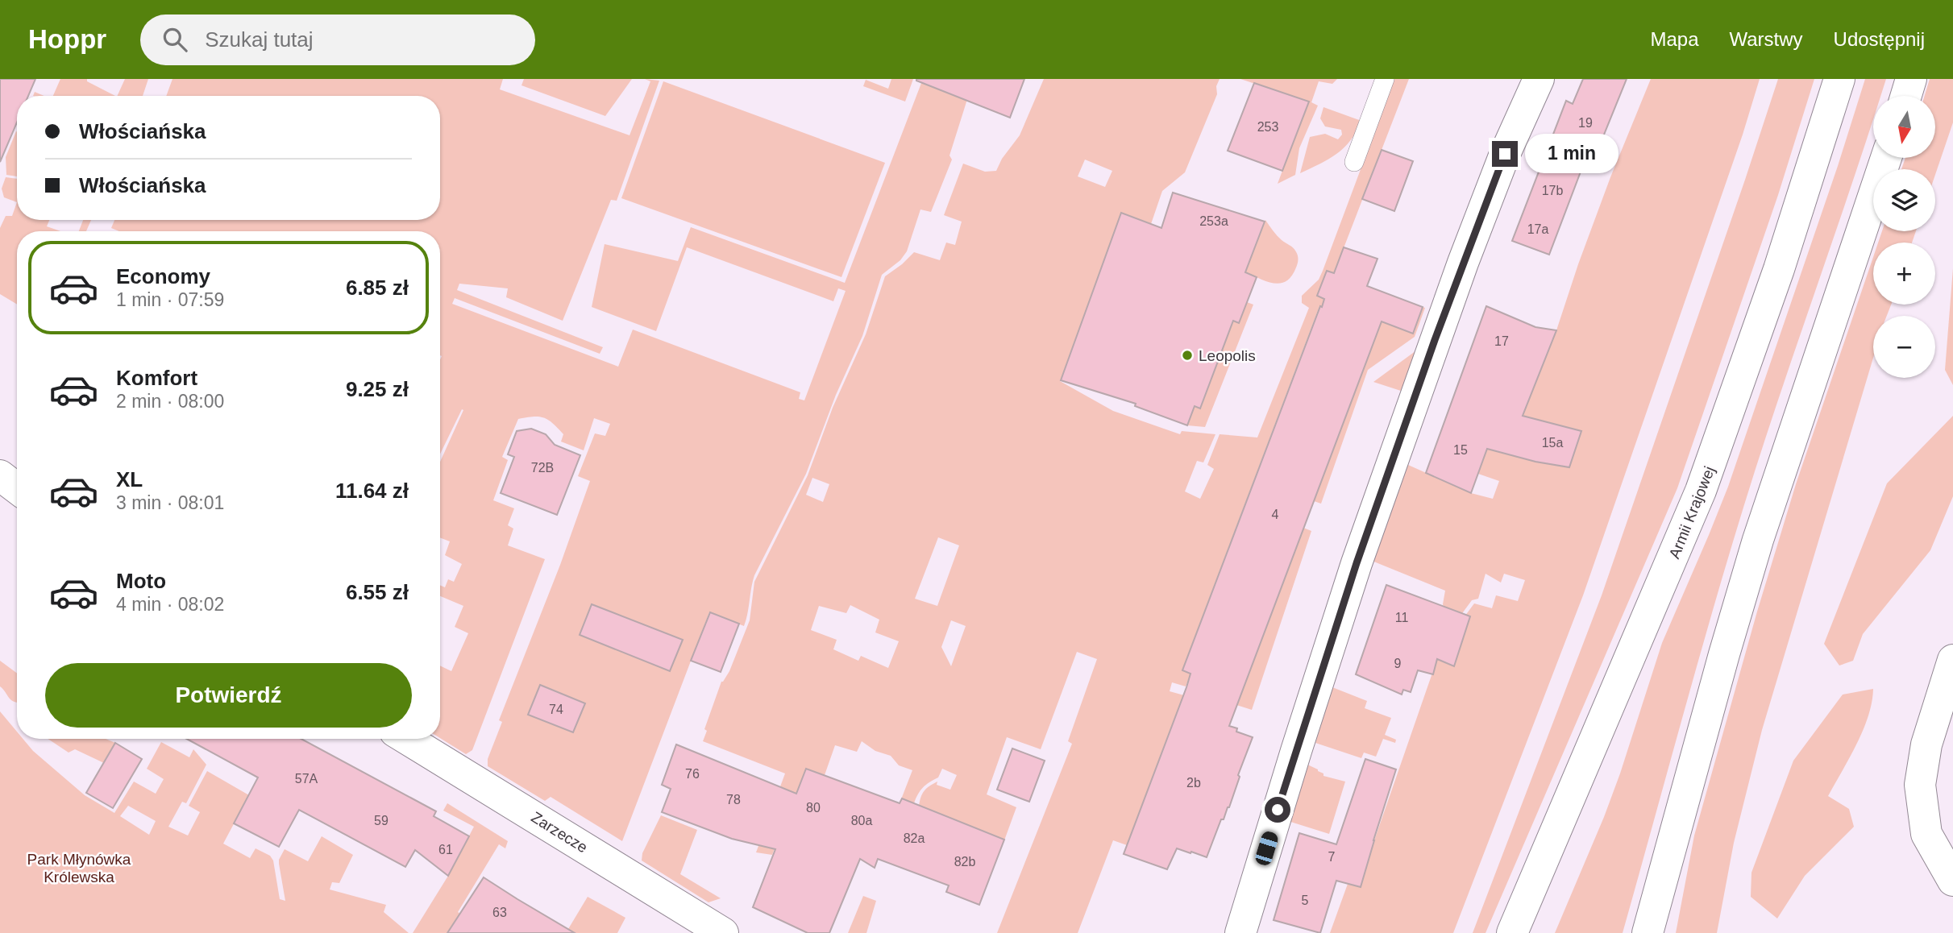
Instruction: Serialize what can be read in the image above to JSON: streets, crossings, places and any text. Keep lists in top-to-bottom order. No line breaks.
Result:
{"streets":{"main road":["Armii Krajowej","Zarzecze"]},"parks":["Park Młynówka Królewska"],"places":["Leopolis"],"house_numbers":["19","253","17b","253a","17a","17","15a","15","72B","4","11","9","74","76","57A","2b","78","80","59","80a","82a","61","7","82b","5","63"],"north":"bottom","page":{"header":"Hoppr","search":"Szukaj tutaj","nav":["Mapa","Warstwy","Udostępnij"],"map_buttons":["+","−"],"banner":["Włościańska","Włościańska"],"bubble":"1 min","list":[{"name":"Economy","note":"1 min · 07:59","value":"6.85 zł"},{"name":"Komfort","note":"2 min · 08:00","value":"9.25 zł"},{"name":"XL","note":"3 min · 08:01","value":"11.64 zł"},{"name":"Moto","note":"4 min · 08:02","value":"6.55 zł"}],"buttons":"Potwierdź"}}
